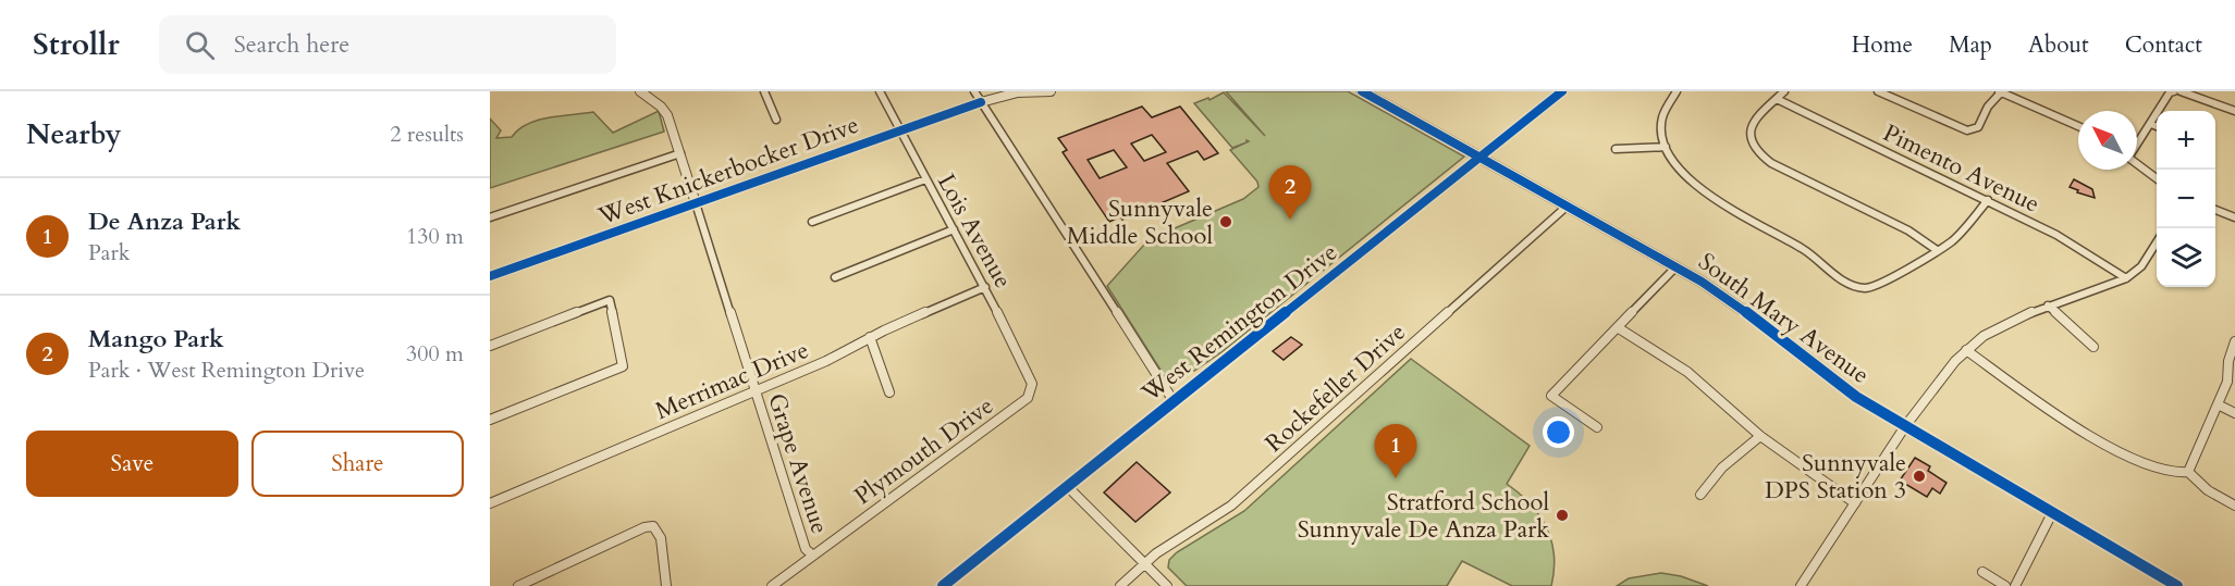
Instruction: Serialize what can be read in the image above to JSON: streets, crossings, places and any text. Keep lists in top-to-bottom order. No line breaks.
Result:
{"streets":{"main road":["South Mary Avenue"],"street":["Pimento Avenue","West Knickerbocker Drive","Lois Avenue","West Remington Drive","Merrimac Drive","Rockefeller Drive","Plymouth Drive","Grape Avenue"]},"crossings":[["West Knickerbocker Drive","Lois Avenue"],["West Knickerbocker Drive","Grape Avenue"],["Lois Avenue","Merrimac Drive"],["Lois Avenue","Plymouth Drive"],["South Mary Avenue","West Remington Drive"],["South Mary Avenue","Rockefeller Drive"],["Merrimac Drive","Grape Avenue"],["Plymouth Drive","Grape Avenue"]],"places":["Sunnyvale Middle School","Sunnyvale DPS Station 3","Stratford School Sunnyvale De Anza Park"],"north":"top left","page":{"header":"Strollr","search":"Search here","nav":["Home","Map","About","Contact"],"heading":["Nearby","2 results"],"map_buttons":["+","−"],"pins":["2","1"],"list":[{"mark":"1","name":"De Anza Park","note":"Park","value":"130 m"},{"mark":"2","name":"Mango Park","note":"Park · West Remington Drive","value":"300 m"}],"buttons":["Save","Share"]}}
